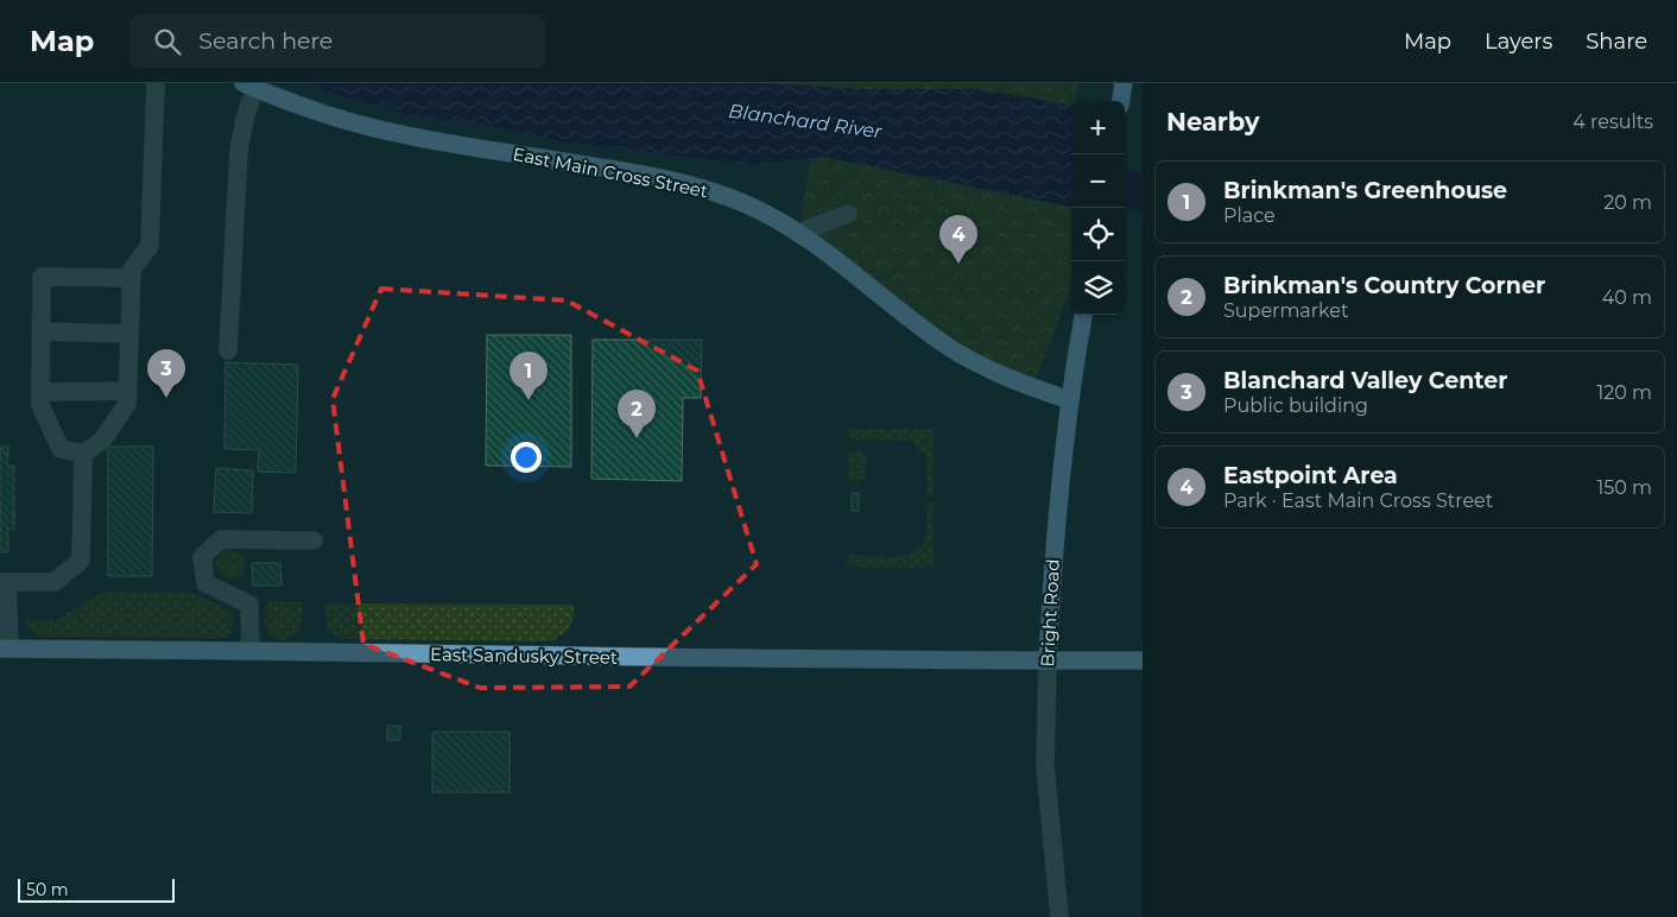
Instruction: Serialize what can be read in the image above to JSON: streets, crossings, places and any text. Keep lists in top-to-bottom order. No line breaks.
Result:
{"streets":{"main road":["East Main Cross Street","Bright Road","East Sandusky Street"]},"crossings":[["East Main Cross Street","Bright Road"],["Bright Road","East Sandusky Street"]],"water":["Blanchard River"],"scale_bar":"50 m","page":{"header":"Map","search":"Search here","nav":["Map","Layers","Share"],"heading":["Nearby","4 results"],"map_buttons":["+","−"],"list":[{"mark":"1","name":"Brinkman's Greenhouse","note":"Place","value":"20 m"},{"mark":"2","name":"Brinkman's Country Corner","note":"Supermarket","value":"40 m"},{"mark":"3","name":"Blanchard Valley Center","note":"Public building","value":"120 m"},{"mark":"4","name":"Eastpoint Area","note":"Park · East Main Cross Street","value":"150 m"}],"pins":["4","3","1","2"],"scale":"50 m"}}
